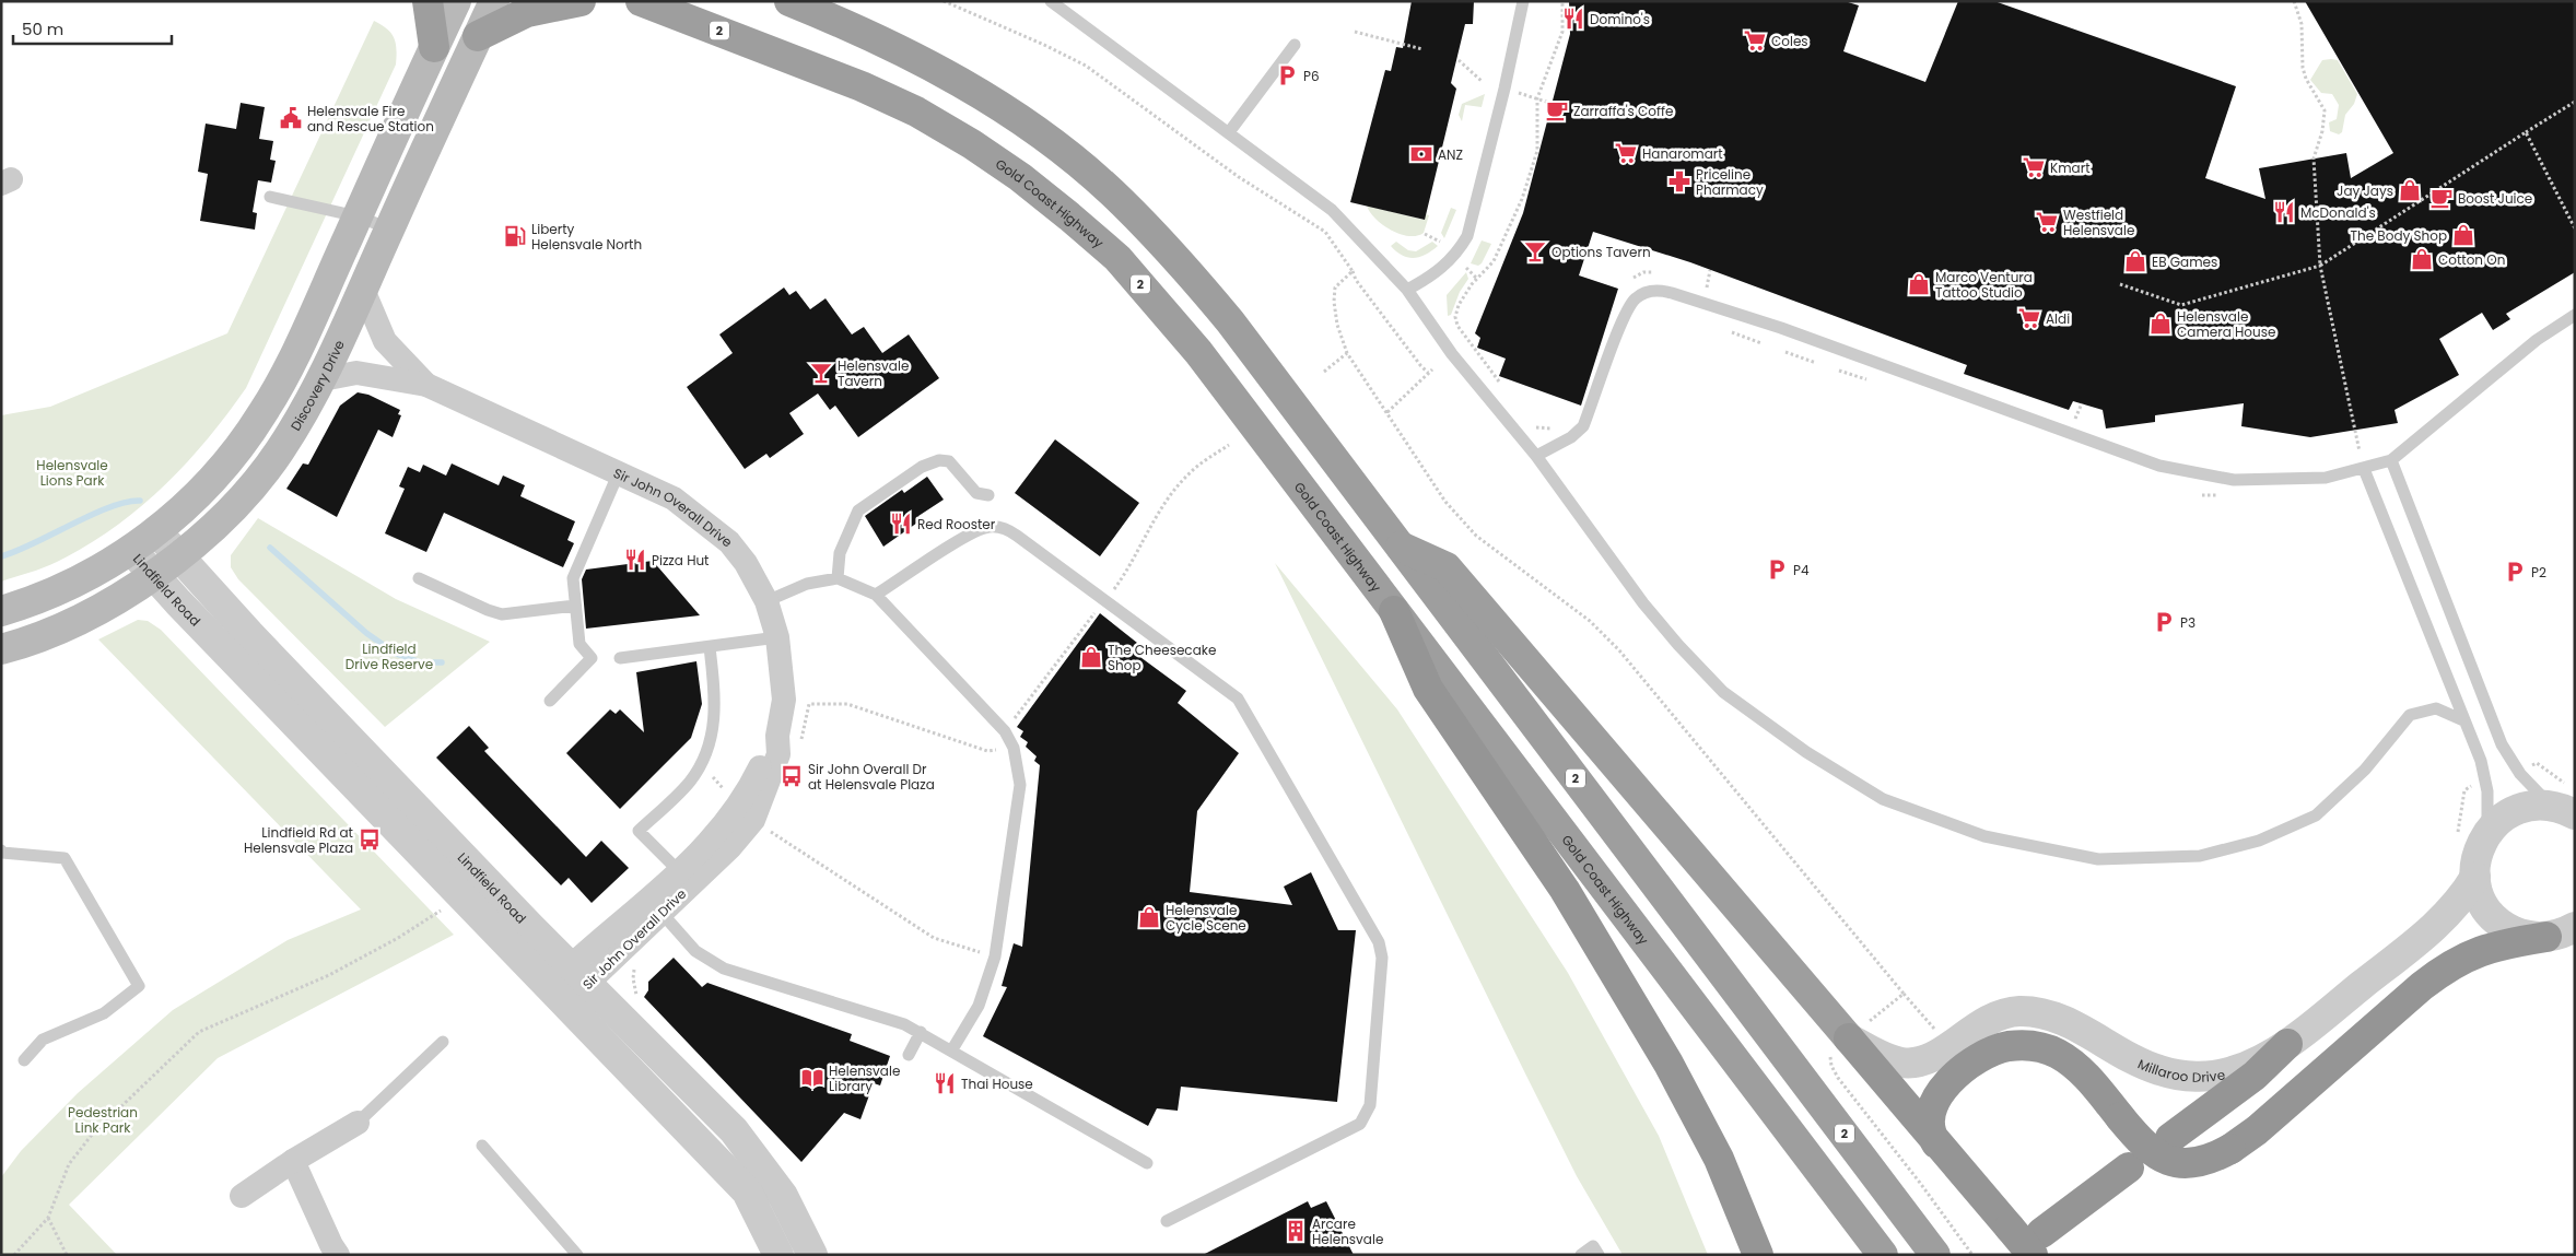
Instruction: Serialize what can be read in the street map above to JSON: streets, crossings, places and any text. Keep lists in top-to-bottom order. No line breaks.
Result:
{"streets":{"highway":["2","Gold Coast Highway"],"main road":["Discovery Drive"],"street":["Sir John Overall Drive","Lindfield Road","Millaroo Drive"]},"crossings":[["Discovery Drive","Sir John Overall Drive"],["Discovery Drive","Lindfield Road"],["Sir John Overall Drive","Lindfield Road"]],"parks":["Helensvale Lions Park","Lindfield Drive Reserve","Pedestrian Link Park"],"places":{"restaurant":["Domino's","McDonald's","Red Rooster","Pizza Hut","Thai House"],"supermarket":["Coles","Hanaromart","Kmart","Westfield Helensvale","Aldi"],"parking":["P6","P4","P2","P3"],"cafe":["Zarraffa's Coffe","Boost Juice"],"public building":["Helensvale Fire and Rescue Station"],"bank":["ANZ"],"pharmacy":["Priceline Pharmacy"],"shop":["Jay Jays","The Body Shop","Cotton On","EB Games","Marco Ventura Tattoo Studio","Helensvale Camera House","The Cheesecake Shop","Helensvale Cycle Scene"],"fuel station":["Liberty Helensvale North"],"bar":["Options Tavern","Helensvale Tavern"],"bus stop":["Sir John Overall Dr at Helensvale Plaza","Lindfield Rd at Helensvale Plaza"],"library":["Helensvale Library"],"building":["Arcare Helensvale"]},"scale_bar":"50 m"}
